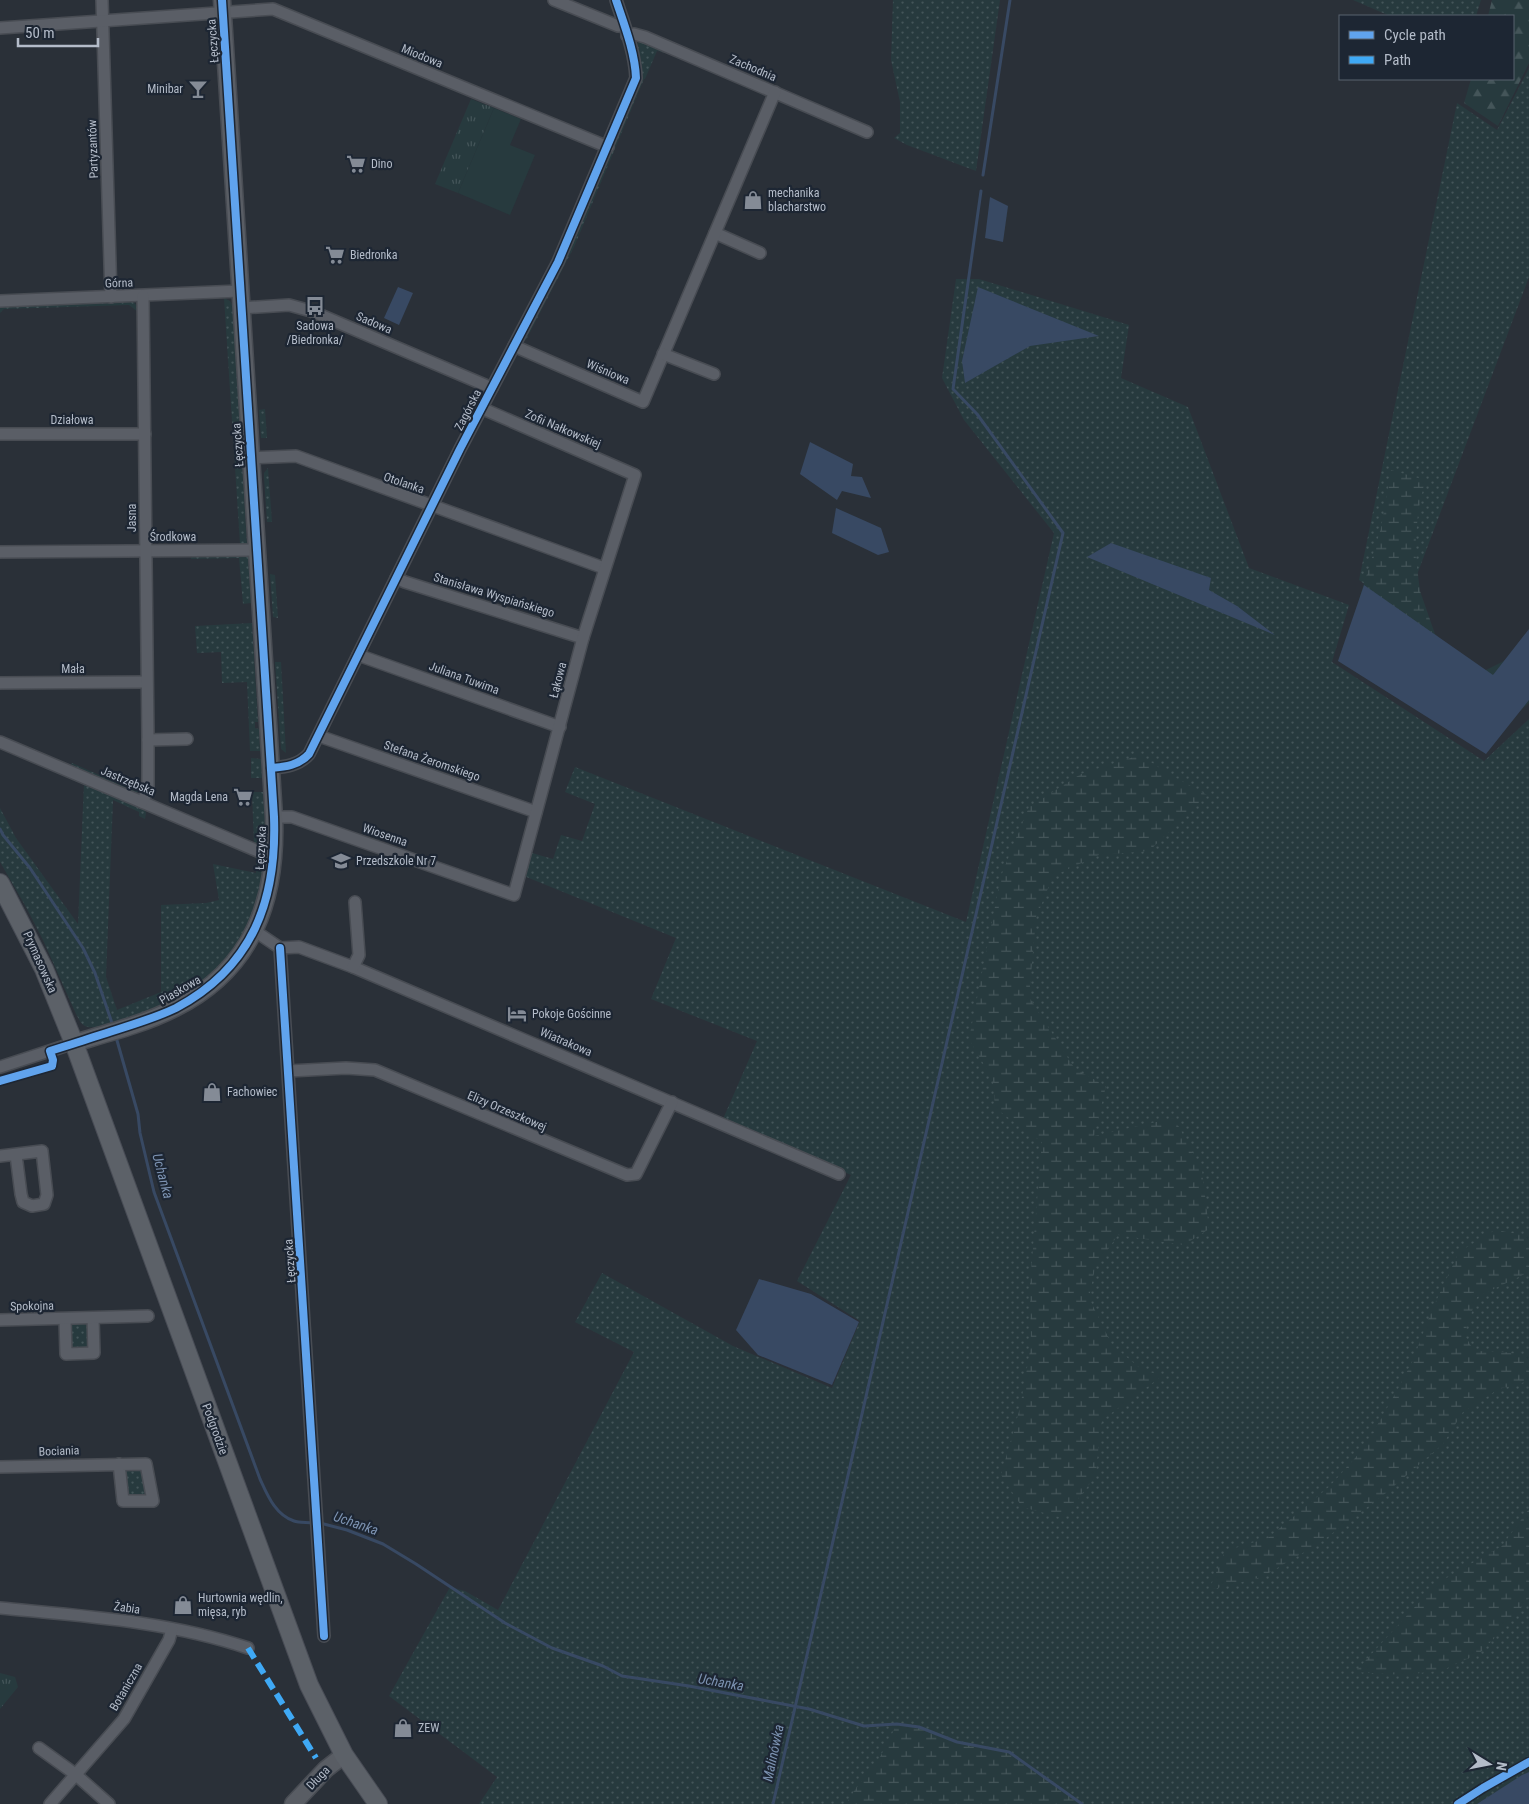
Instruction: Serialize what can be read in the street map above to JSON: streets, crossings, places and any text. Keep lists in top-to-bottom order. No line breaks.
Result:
{"streets":{"main road":["Łęczycka","Prymasowska","Piaskowa","Podgrodzie","Długa"],"street":["Miodowa","Zachodnia","Partyzantów","Górna","Sadowa","Wiśniowa","Zagórska","Działowa","Zofii Nałkowskiej","Otolanka","Jasna","Środkowa","Stanisława Wyspiańskiego","Mała","Juliana Tuwima","Łąkowa","Stefana Żeromskiego","Jastrzębska","Wiosenna","Wiatrakowa","Elizy Orzeszkowej","Spokojna","Bociania","Żabia","Botaniczna"]},"crossings":[["Łęczycka","Miodowa"],["Łęczycka","Górna"],["Łęczycka","Sadowa"],["Łęczycka","Zagórska"],["Łęczycka","Otolanka"],["Łęczycka","Środkowa"],["Łęczycka","Jastrzębska"],["Łęczycka","Wiosenna"],["Łęczycka","Piaskowa"],["Łęczycka","Wiatrakowa"],["Łęczycka","Elizy Orzeszkowej"],["Miodowa","Partyzantów"],["Miodowa","Zagórska"],["Zachodnia","Wiśniowa"],["Zachodnia","Zagórska"],["Partyzantów","Górna"],["Górna","Sadowa"],["Górna","Jasna"],["Sadowa","Zagórska"],["Wiśniowa","Zagórska"],["Zagórska","Zofii Nałkowskiej"],["Zagórska","Otolanka"],["Zagórska","Stanisława Wyspiańskiego"],["Zagórska","Juliana Tuwima"],["Zagórska","Stefana Żeromskiego"],["Działowa","Jasna"],["Zofii Nałkowskiej","Łąkowa"],["Otolanka","Łąkowa"],["Jasna","Środkowa"],["Jasna","Mała"],["Jasna","Jastrzębska"],["Stanisława Wyspiańskiego","Łąkowa"],["Juliana Tuwima","Łąkowa"],["Łąkowa","Stefana Żeromskiego"],["Łąkowa","Wiosenna"],["Prymasowska","Piaskowa"],["Prymasowska","Podgrodzie"],["Piaskowa","Podgrodzie"],["Wiatrakowa","Elizy Orzeszkowej"],["Podgrodzie","Długa"],["Żabia","Botaniczna"]],"water":["Uchanka","Malinówka"],"places":{"bar":["Minibar"],"supermarket":["Dino","Biedronka","Magda Lena"],"shop":["mechanika blacharstwo","Fachowiec","Hurtownia wędlin, mięsa, ryb","ZEW"],"bus stop":["Sadowa /Biedronka/"],"school or university":["Przedszkole Nr 7"],"hotel":["Pokoje Gościnne"]},"legend":["Cycle path","Path"],"scale_bar":"50 m","north":"right"}
